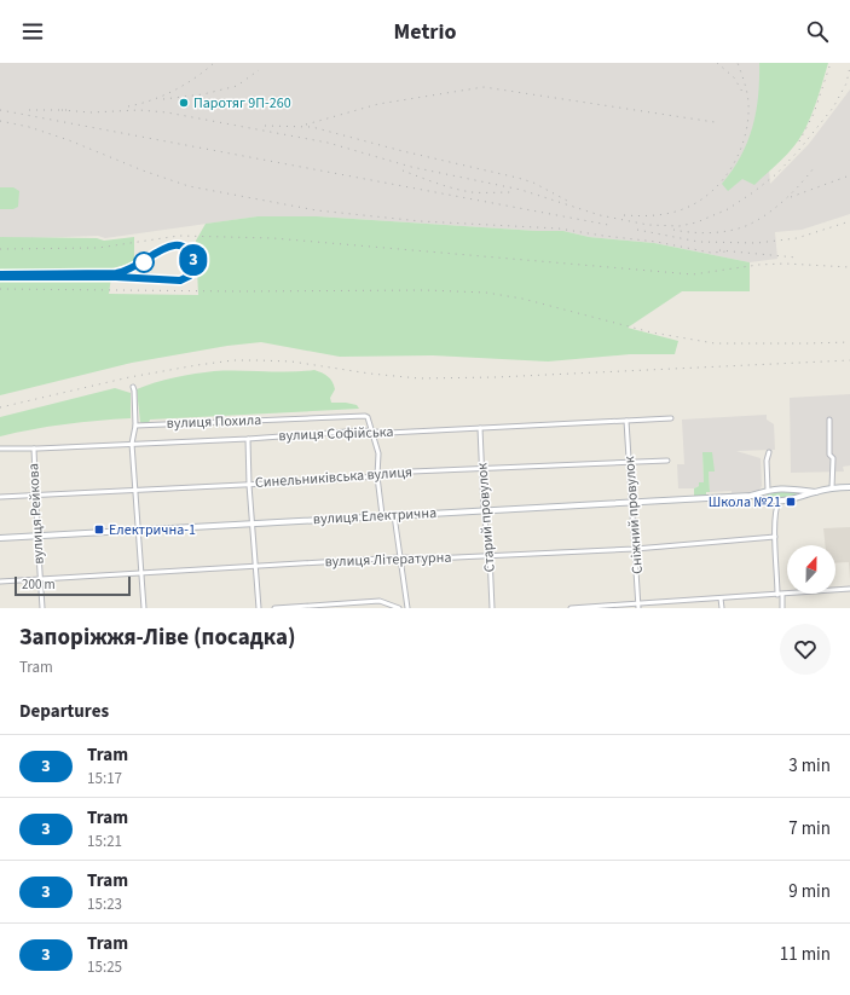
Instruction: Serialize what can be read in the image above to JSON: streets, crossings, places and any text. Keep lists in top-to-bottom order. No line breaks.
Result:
{"streets":{"street":["вулиця Похила","вулиця Софійська","Синельниківська вулиця","вулиця Рейкова","Сніжний провулок","вулиця Електрична","Старий провулок","вулиця Літературна"]},"crossings":[["вулиця Похила","вулиця Софійська"],["вулиця Похила","Синельниківська вулиця"],["вулиця Похила","вулиця Електрична"],["вулиця Софійська","вулиця Рейкова"],["вулиця Софійська","Сніжний провулок"],["вулиця Софійська","Старий провулок"],["Синельниківська вулиця","вулиця Рейкова"],["Синельниківська вулиця","Сніжний провулок"],["Синельниківська вулиця","Старий провулок"],["вулиця Рейкова","вулиця Електрична"],["вулиця Рейкова","вулиця Літературна"],["Сніжний провулок","вулиця Електрична"],["Сніжний провулок","вулиця Літературна"],["вулиця Електрична","Старий провулок"],["Старий провулок","вулиця Літературна"]],"places":{"other":["Паротяг 9П-260"],"transit":["Школа №21","Електрична-1"]},"lines":["tram line 3"],"scale_bar":"200 m","north":"top","page":{"header":"Metrio","on_map":"3","scale":"200 m","heading":[["Запоріжжя-Ліве (посадка)","Tram"],"Departures"],"list":[{"mark":"3","name":"Tram","note":"15:17","value":"3 min"},{"mark":"3","name":"Tram","note":"15:21","value":"7 min"},{"mark":"3","name":"Tram","note":"15:23","value":"9 min"},{"mark":"3","name":"Tram","note":"15:25","value":"11 min"}]}}
